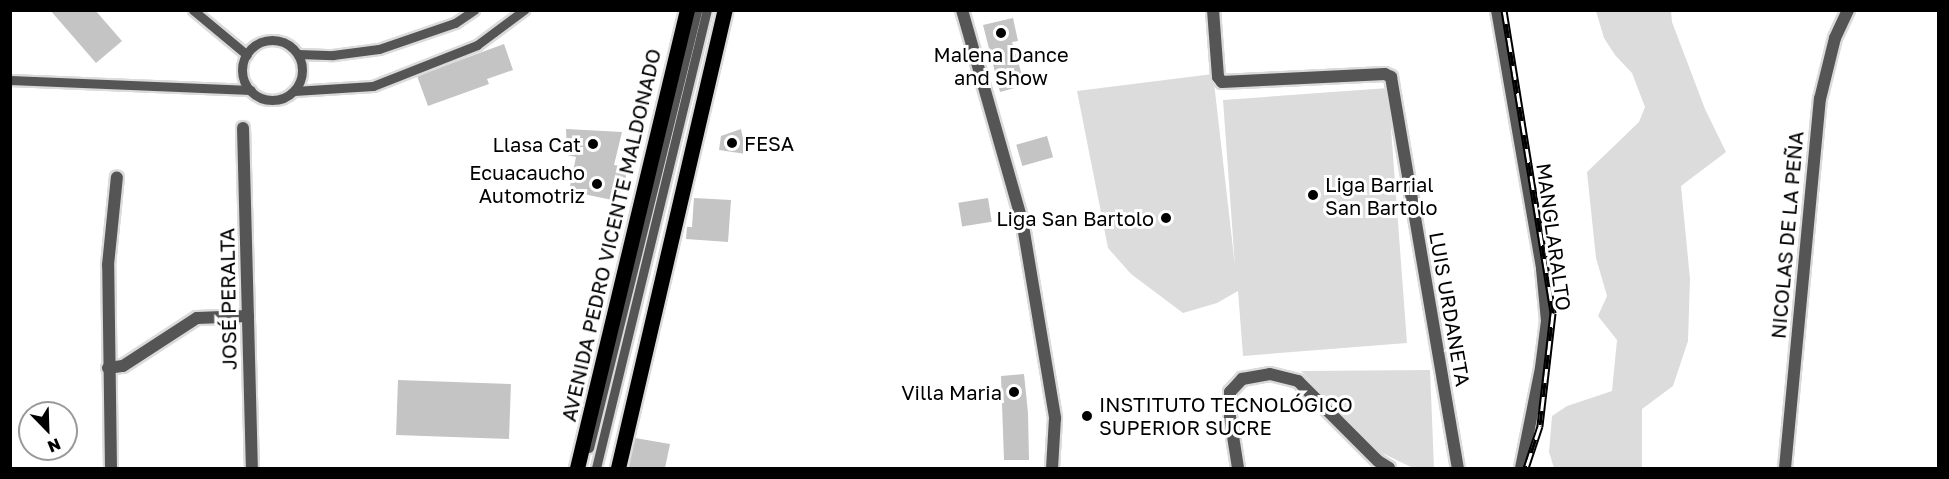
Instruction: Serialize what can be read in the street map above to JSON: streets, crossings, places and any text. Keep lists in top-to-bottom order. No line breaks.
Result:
{"streets":{"main road":["AVENIDA PEDRO VICENTE MALDONADO"],"street":["NICOLAS DE LA PEÑA","MANGLARALTO","JOSÉ PERALTA","LUIS URDANETA"]},"places":["Malena Dance and Show","FESA","Llasa Cat","Ecuacaucho Automotriz","Liga Barrial San Bartolo","Liga San Bartolo","Villa Maria","INSTITUTO TECNOLÓGICO SUPERIOR SUCRE"],"north":"bottom right"}
